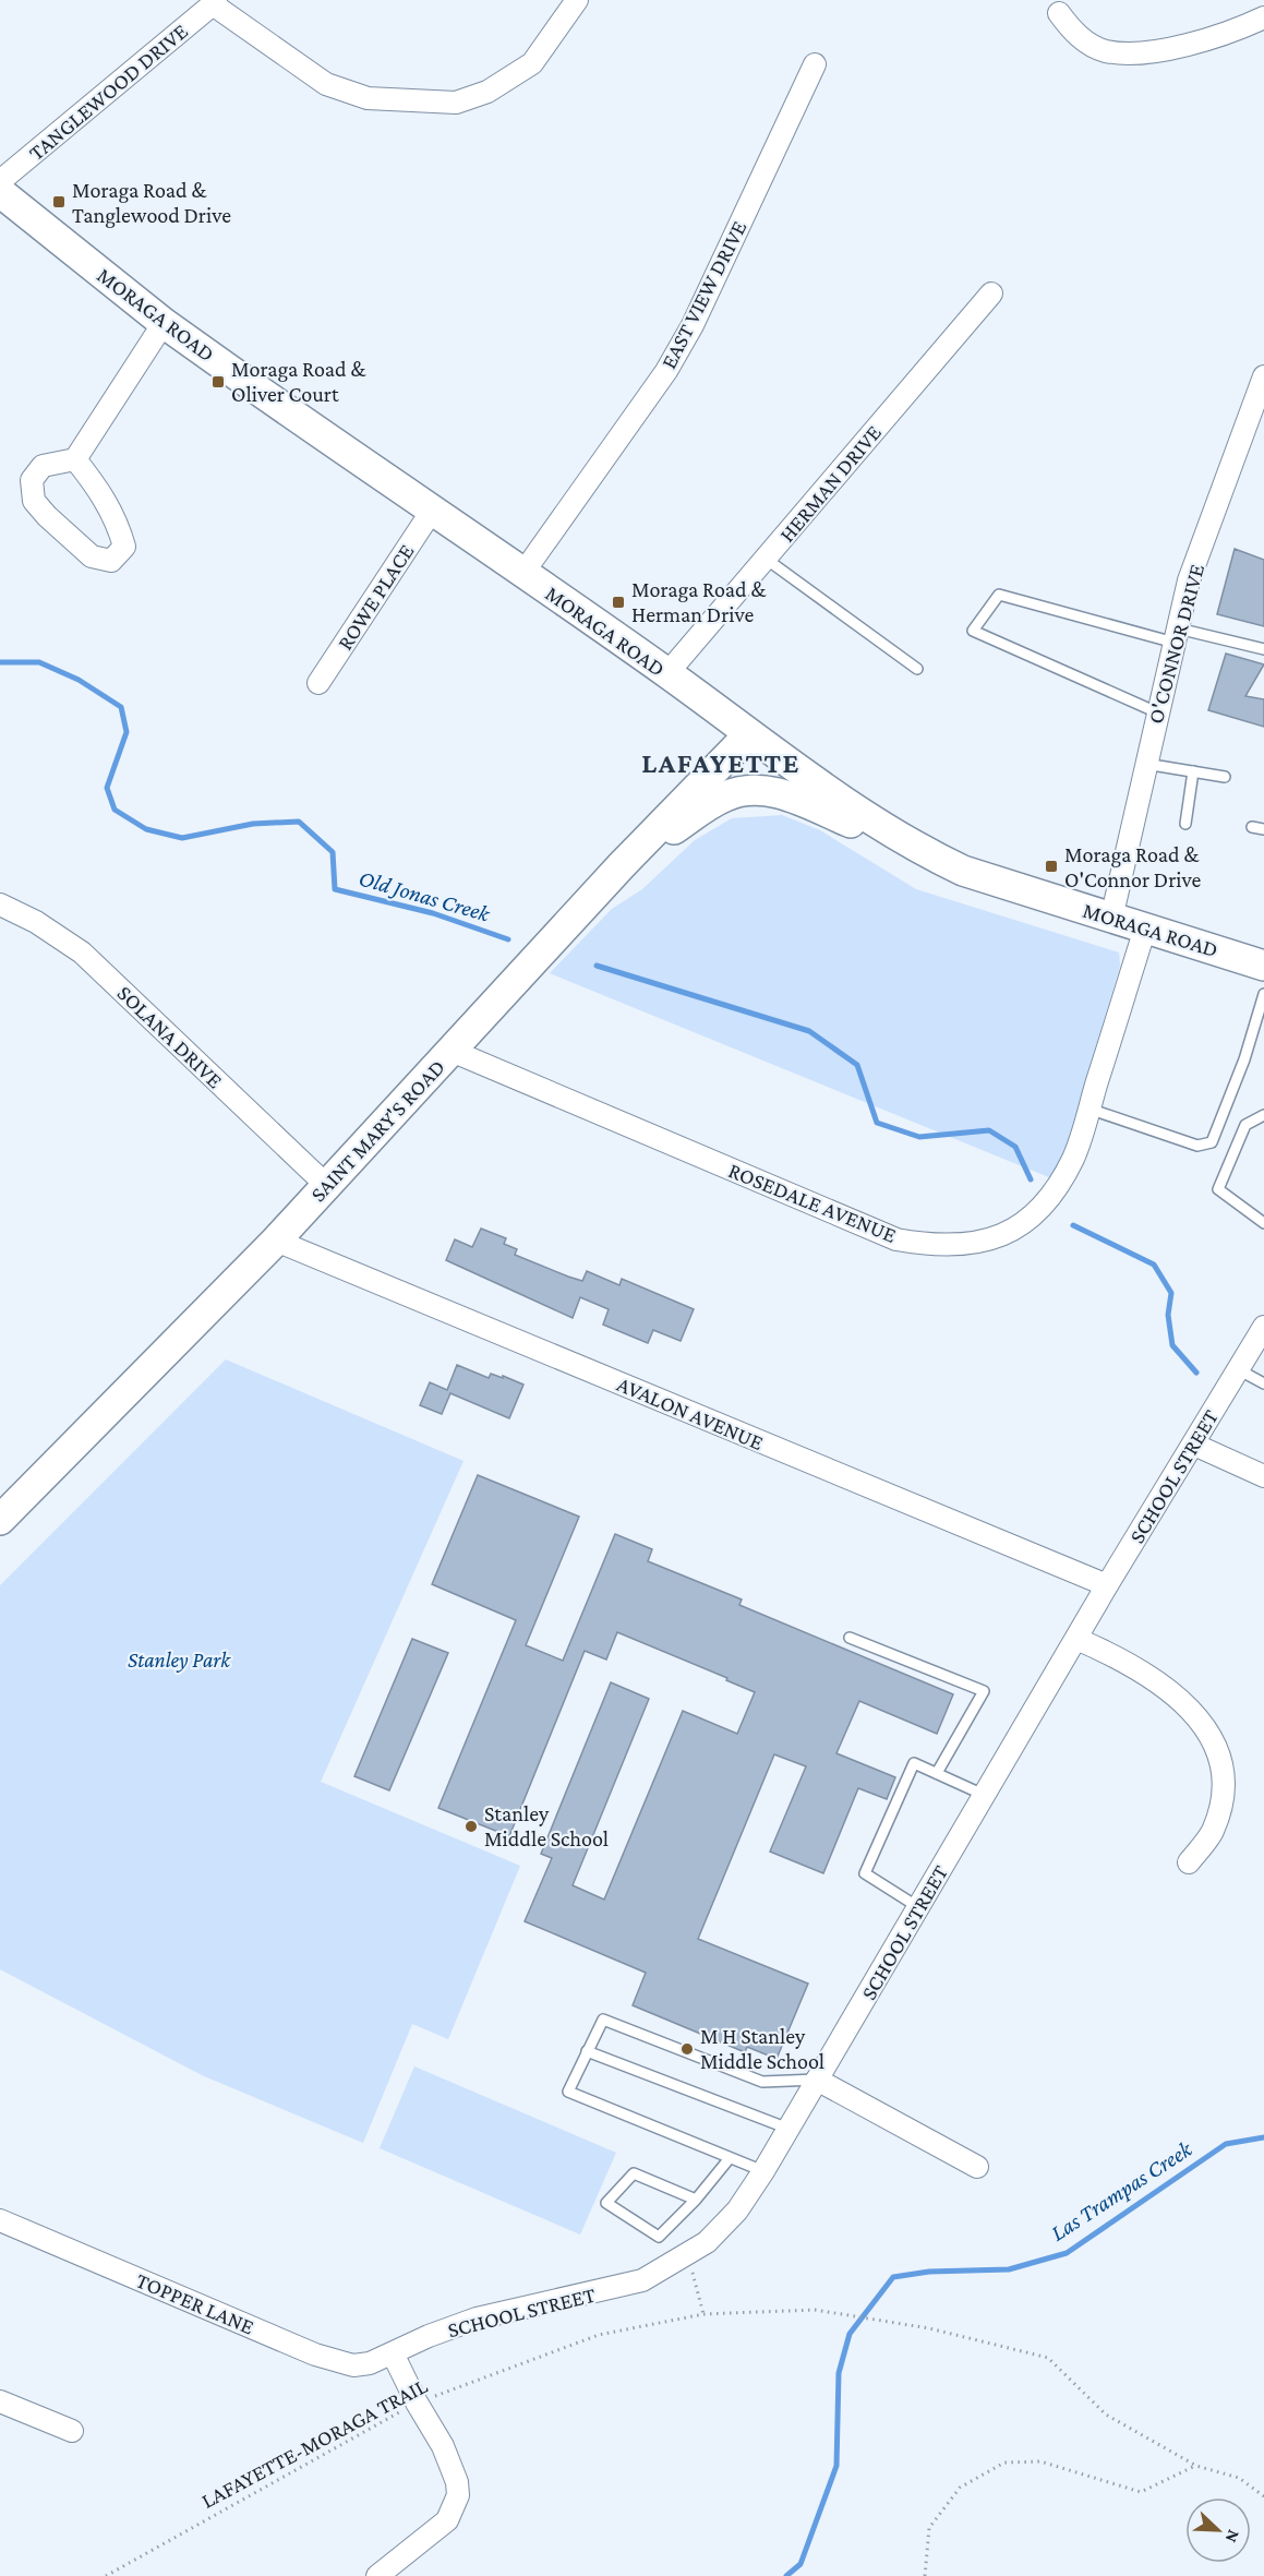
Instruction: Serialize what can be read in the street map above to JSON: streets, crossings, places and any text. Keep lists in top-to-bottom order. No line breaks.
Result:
{"streets":{"main road":["MORAGA ROAD","SAINT MARY'S ROAD"],"street":["TANGLEWOOD DRIVE","EAST VIEW DRIVE","HERMAN DRIVE","ROWE PLACE","O'CONNOR DRIVE","SOLANA DRIVE","ROSEDALE AVENUE","AVALON AVENUE","SCHOOL STREET","TOPPER LANE"],"path":["LAFAYETTE-MORAGA TRAIL"]},"crossings":[["EAST VIEW DRIVE","MORAGA ROAD"],["MORAGA ROAD","HERMAN DRIVE"],["MORAGA ROAD","ROWE PLACE"],["MORAGA ROAD","O'CONNOR DRIVE"],["MORAGA ROAD","SAINT MARY'S ROAD"],["MORAGA ROAD","ROSEDALE AVENUE"],["SOLANA DRIVE","SAINT MARY'S ROAD"],["SAINT MARY'S ROAD","ROSEDALE AVENUE"],["SAINT MARY'S ROAD","AVALON AVENUE"],["AVALON AVENUE","SCHOOL STREET"],["SCHOOL STREET","TOPPER LANE"]],"districts":["LAFAYETTE"],"water":["Old Jonas Creek","Las Trampas Creek"],"parks":["Stanley Park"],"places":{"transit":["Moraga Road & Tanglewood Drive","Moraga Road & Oliver Court","Moraga Road & Herman Drive","Moraga Road & O'Connor Drive"],"other":["Stanley Middle School","M H Stanley Middle School"]},"north":"bottom right"}
